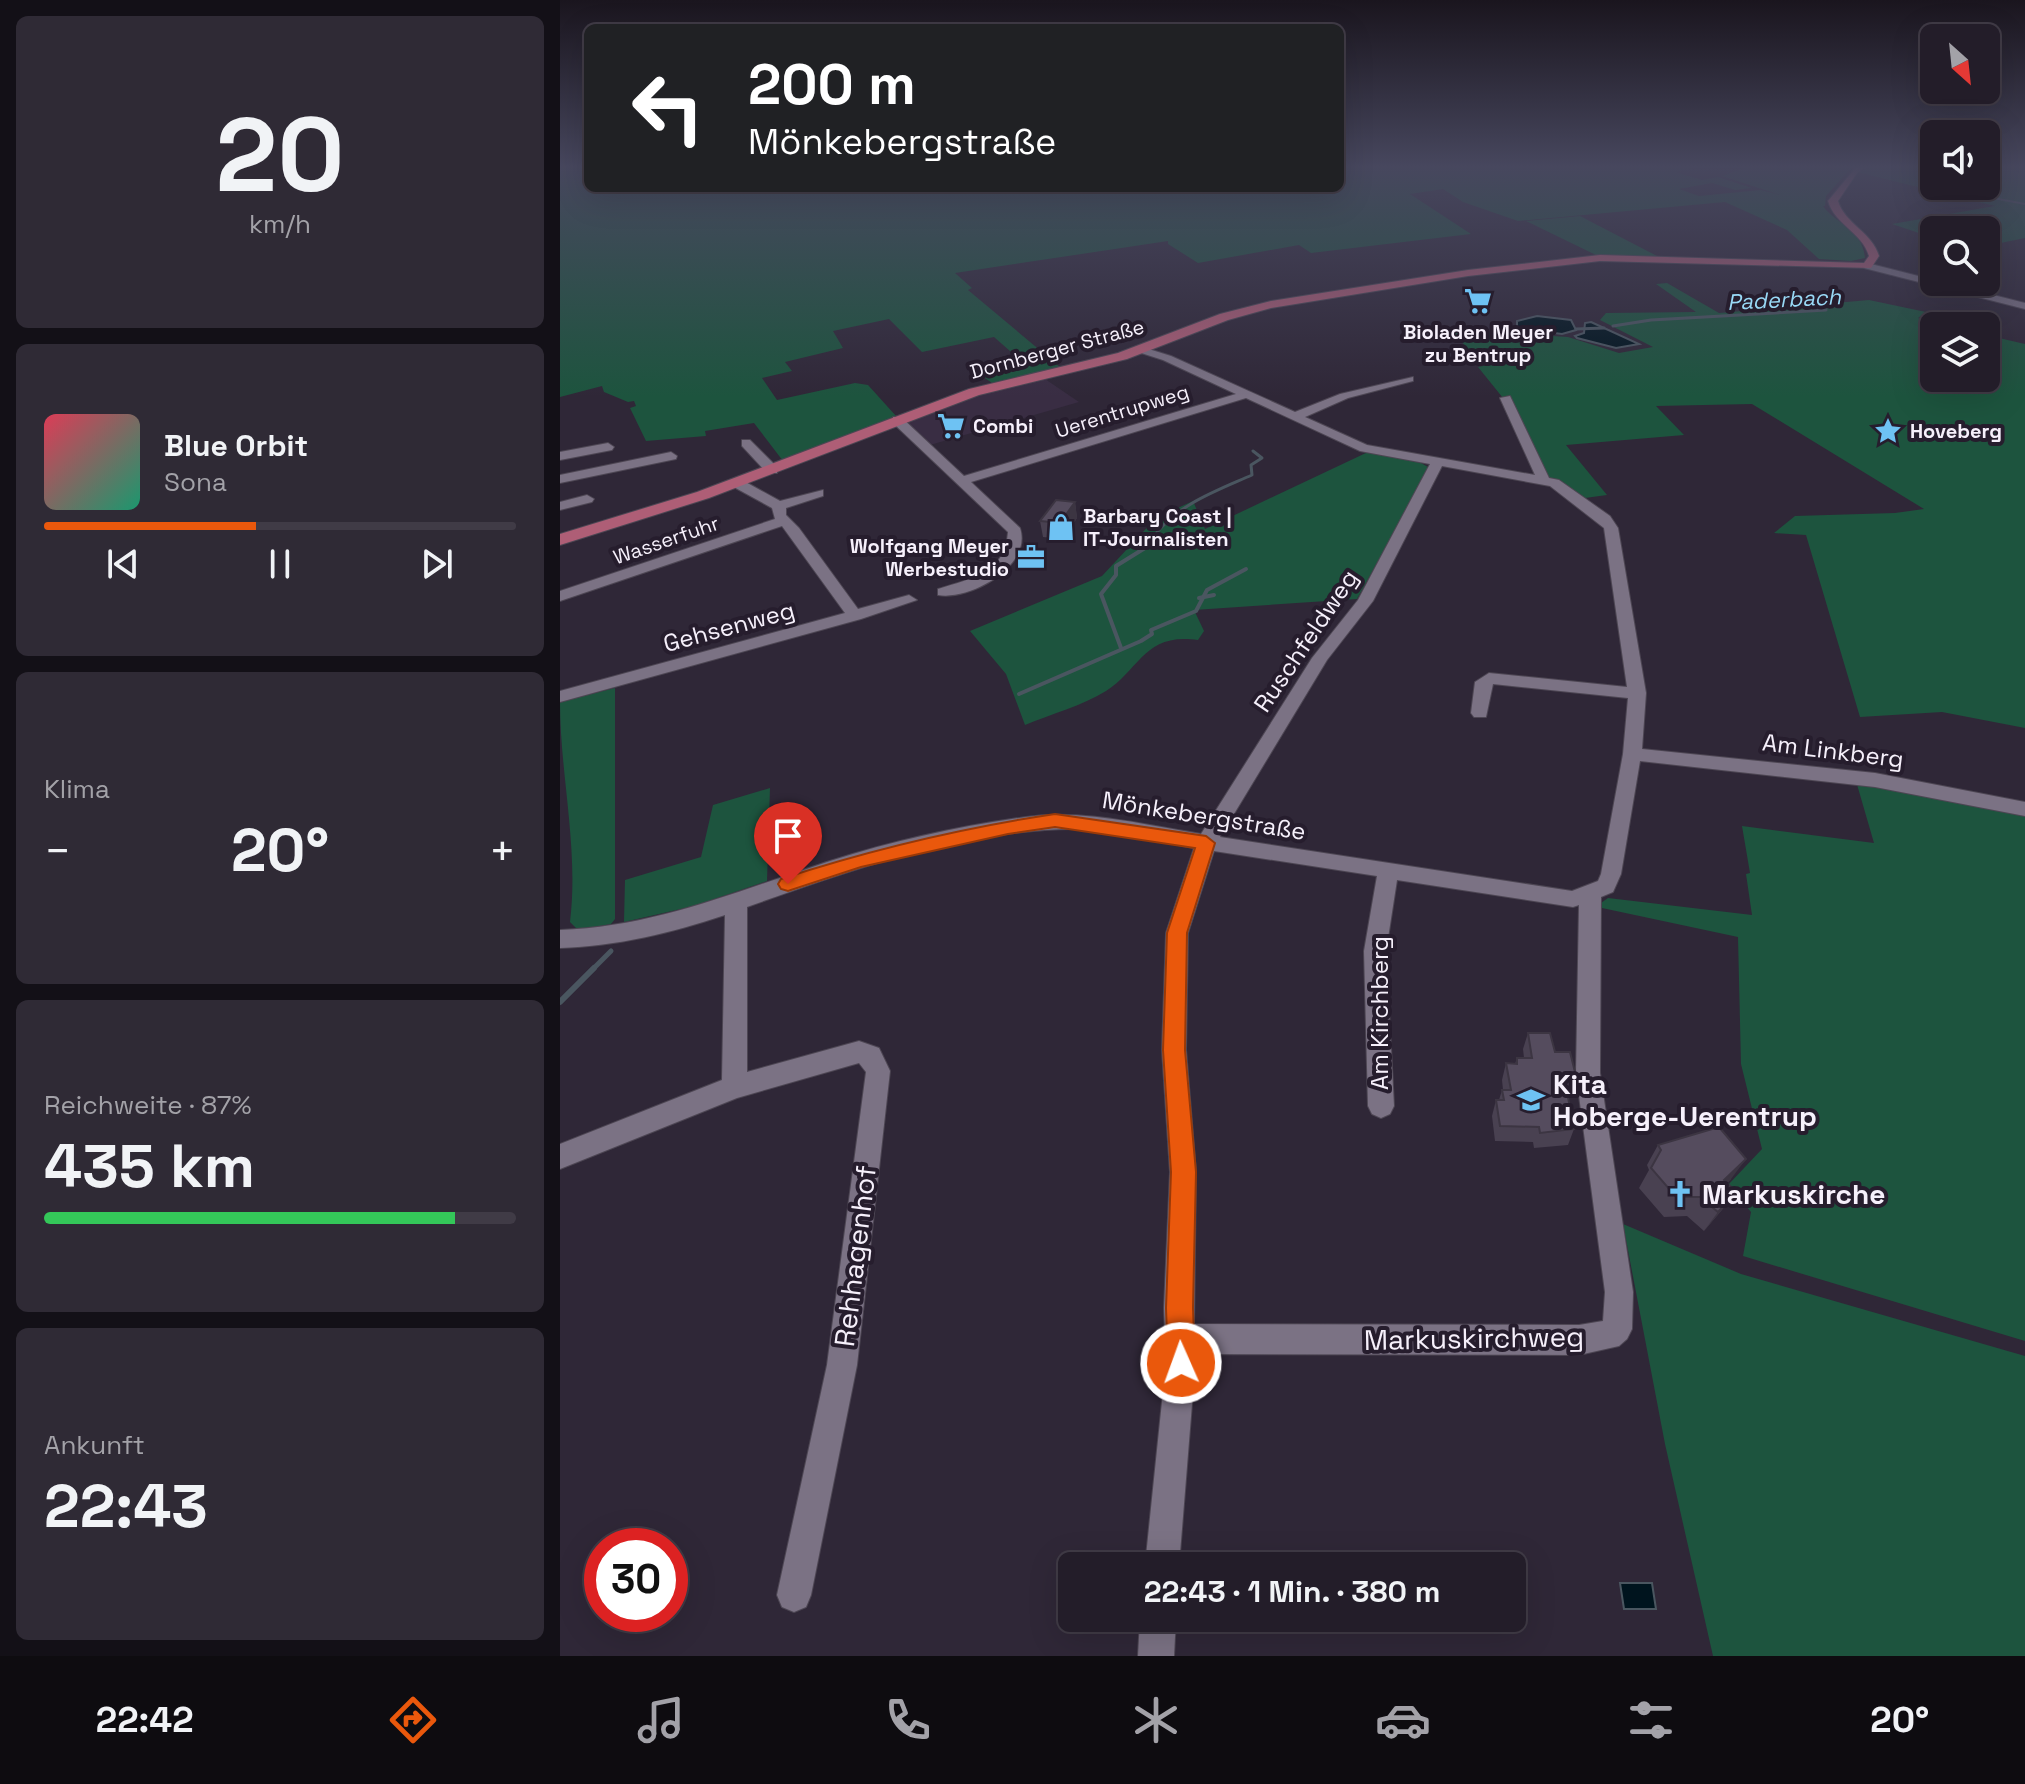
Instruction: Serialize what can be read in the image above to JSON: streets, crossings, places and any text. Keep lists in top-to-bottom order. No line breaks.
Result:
{"streets":{"main road":["Dornberger Straße"],"street":["Uerentrupweg","Wasserfuhr","Gehsenweg","Ruschfeldweg","Am Linkberg","Mönkebergstraße","Am Kirchberg","Rehhagenhof","Markuskirchweg"]},"crossings":[["Dornberger Straße","Wasserfuhr"],["Ruschfeldweg","Mönkebergstraße"],["Ruschfeldweg","Markuskirchweg"],["Mönkebergstraße","Am Kirchberg"],["Mönkebergstraße","Markuskirchweg"]],"water":["Paderbach"],"places":{"supermarket":["Bioladen Meyer zu Bentrup","Combi"],"place":["Hoveberg"],"shop":["Barbary Coast | IT-Journalisten"],"office":["Wolfgang Meyer Werbestudio"],"school or university":["Kita Hoberge-Uerentrup"],"church":["Markuskirche"]},"north":"bottom right","page":{"tile":[["20","km/h"],"Klima",["Reichweite · 87%","435 km"],["Ankunft","22:43"]],"turn":["200 m","Mönkebergstraße"],"song":["Blue Orbit","Sona"],"heat":["−","20°","+"],"limit":"30","trip":"22:43 · 1 Min. · 380 m","tabs":["22:42","20°"]}}
